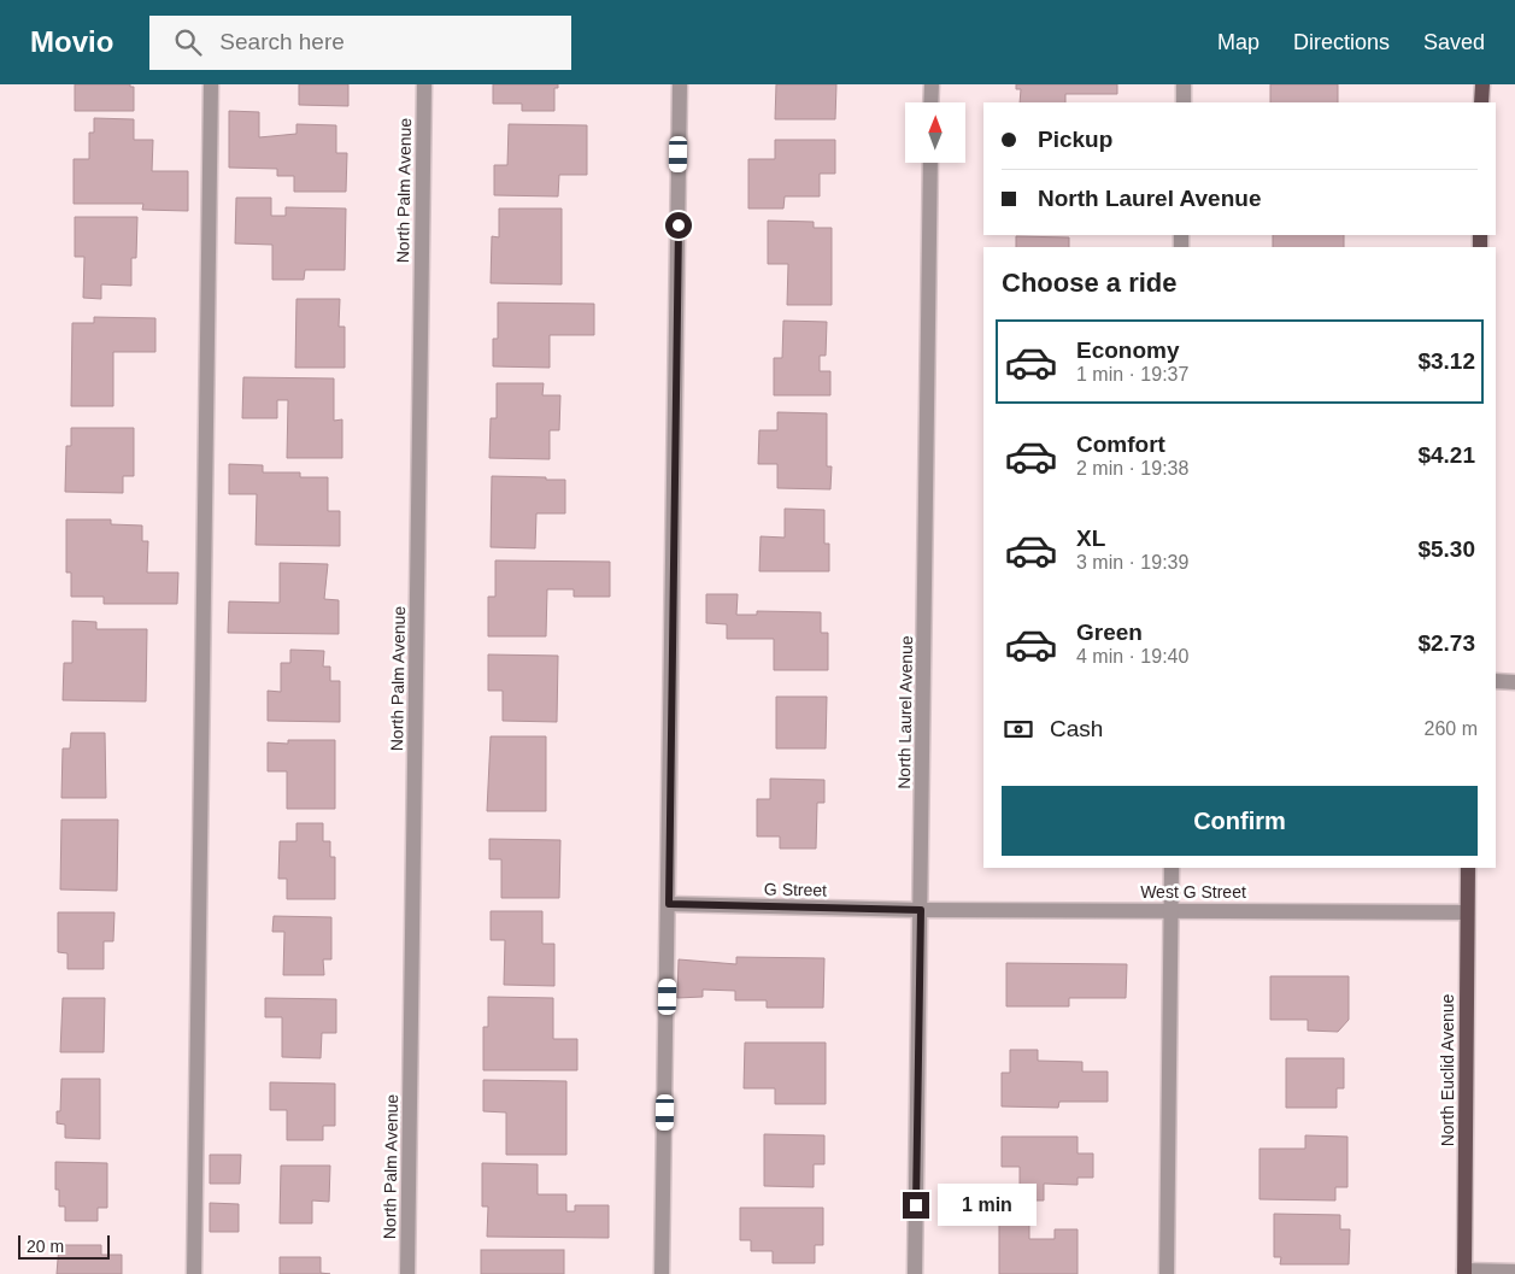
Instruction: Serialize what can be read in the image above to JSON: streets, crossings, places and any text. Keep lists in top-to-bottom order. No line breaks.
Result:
{"streets":{"main road":["North Euclid Avenue"],"street":["North Palm Avenue","North Laurel Avenue","G Street","West G Street"]},"crossings":[["North Laurel Avenue","G Street"],["North Laurel Avenue","West G Street"],["G Street","West G Street"],["West G Street","North Euclid Avenue"]],"scale_bar":"20 m","north":"top","page":{"header":"Movio","search":"Search here","nav":["Map","Directions","Saved"],"banner":["Pickup","North Laurel Avenue"],"heading":"Choose a ride","list":[{"name":"Economy","note":"1 min · 19:37","value":"$3.12"},{"name":"Comfort","note":"2 min · 19:38","value":"$4.21"},{"name":"XL","note":"3 min · 19:39","value":"$5.30"},{"name":"Green","note":"4 min · 19:40","value":"$2.73"}],"pay":["Cash","260 m"],"buttons":"Confirm","bubble":"1 min","scale":"20 m"}}
